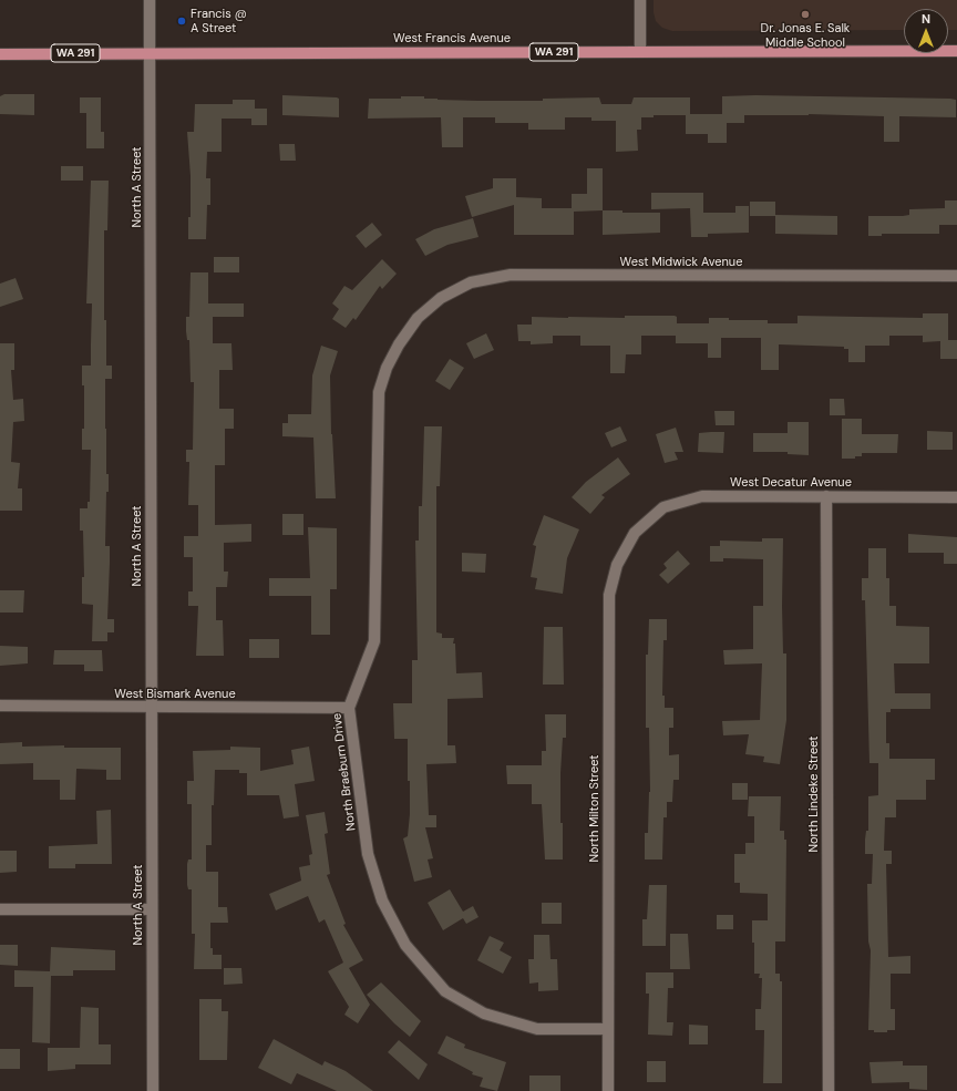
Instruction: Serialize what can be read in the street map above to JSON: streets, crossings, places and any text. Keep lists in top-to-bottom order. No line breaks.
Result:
{"streets":{"main road":["West Francis Avenue","WA 291"],"street":["North A Street","West Midwick Avenue","West Decatur Avenue","West Bismark Avenue","North Braeburn Drive","North Lindeke Street","North Milton Street"]},"crossings":[["West Francis Avenue","North A Street"],["North A Street","West Bismark Avenue"],["West Midwick Avenue","North Braeburn Drive"],["West Decatur Avenue","North Lindeke Street"],["West Decatur Avenue","North Milton Street"],["West Bismark Avenue","North Braeburn Drive"],["North Braeburn Drive","North Milton Street"]],"places":["Dr. Jonas E. Salk Middle School","Francis @ A Street"],"north":"top"}
